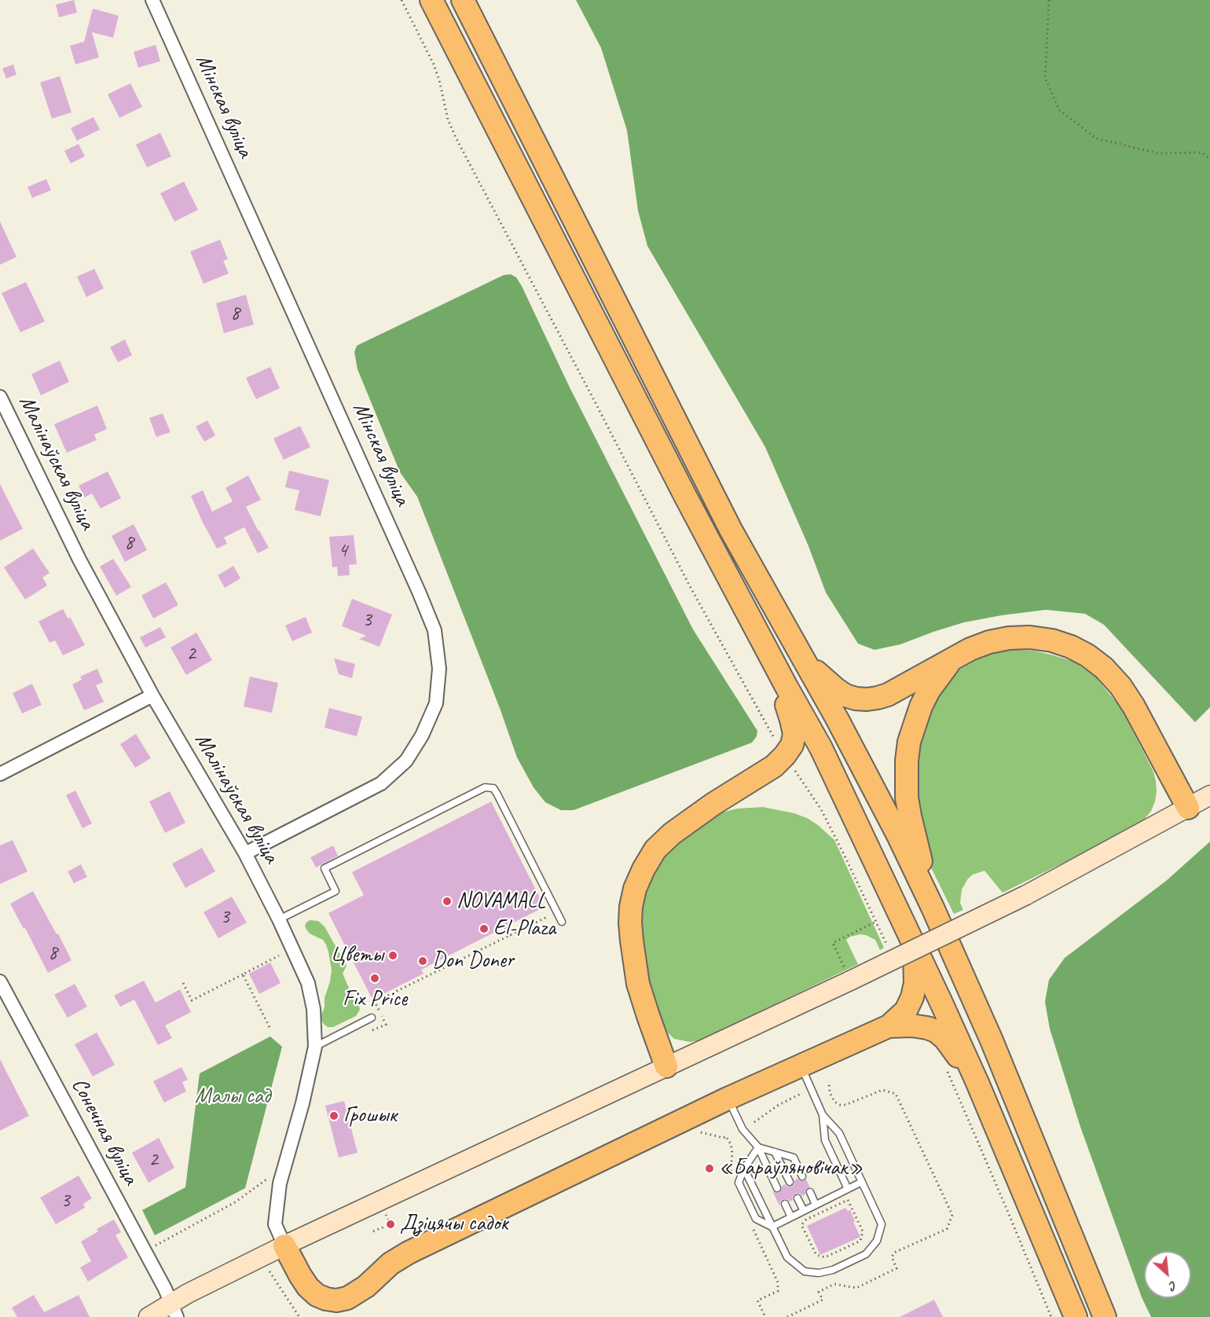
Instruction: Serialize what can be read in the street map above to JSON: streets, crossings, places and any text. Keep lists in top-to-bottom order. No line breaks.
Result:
{"streets":{"street":["Мінская вуліца","Малінаўская вуліца","Сонечная вуліца"]},"crossings":[["Мінская вуліца","Малінаўская вуліца"]],"parks":["Малы сад"],"places":["NOVAMALL","El-Plaza","Цветы","Don Doner","Fix Price","Грошык","«Бараўляновічак»","Дзіцячы садок"],"house_numbers":["8","8","4","3","2","3","8","2","3"],"north":"bottom right"}
